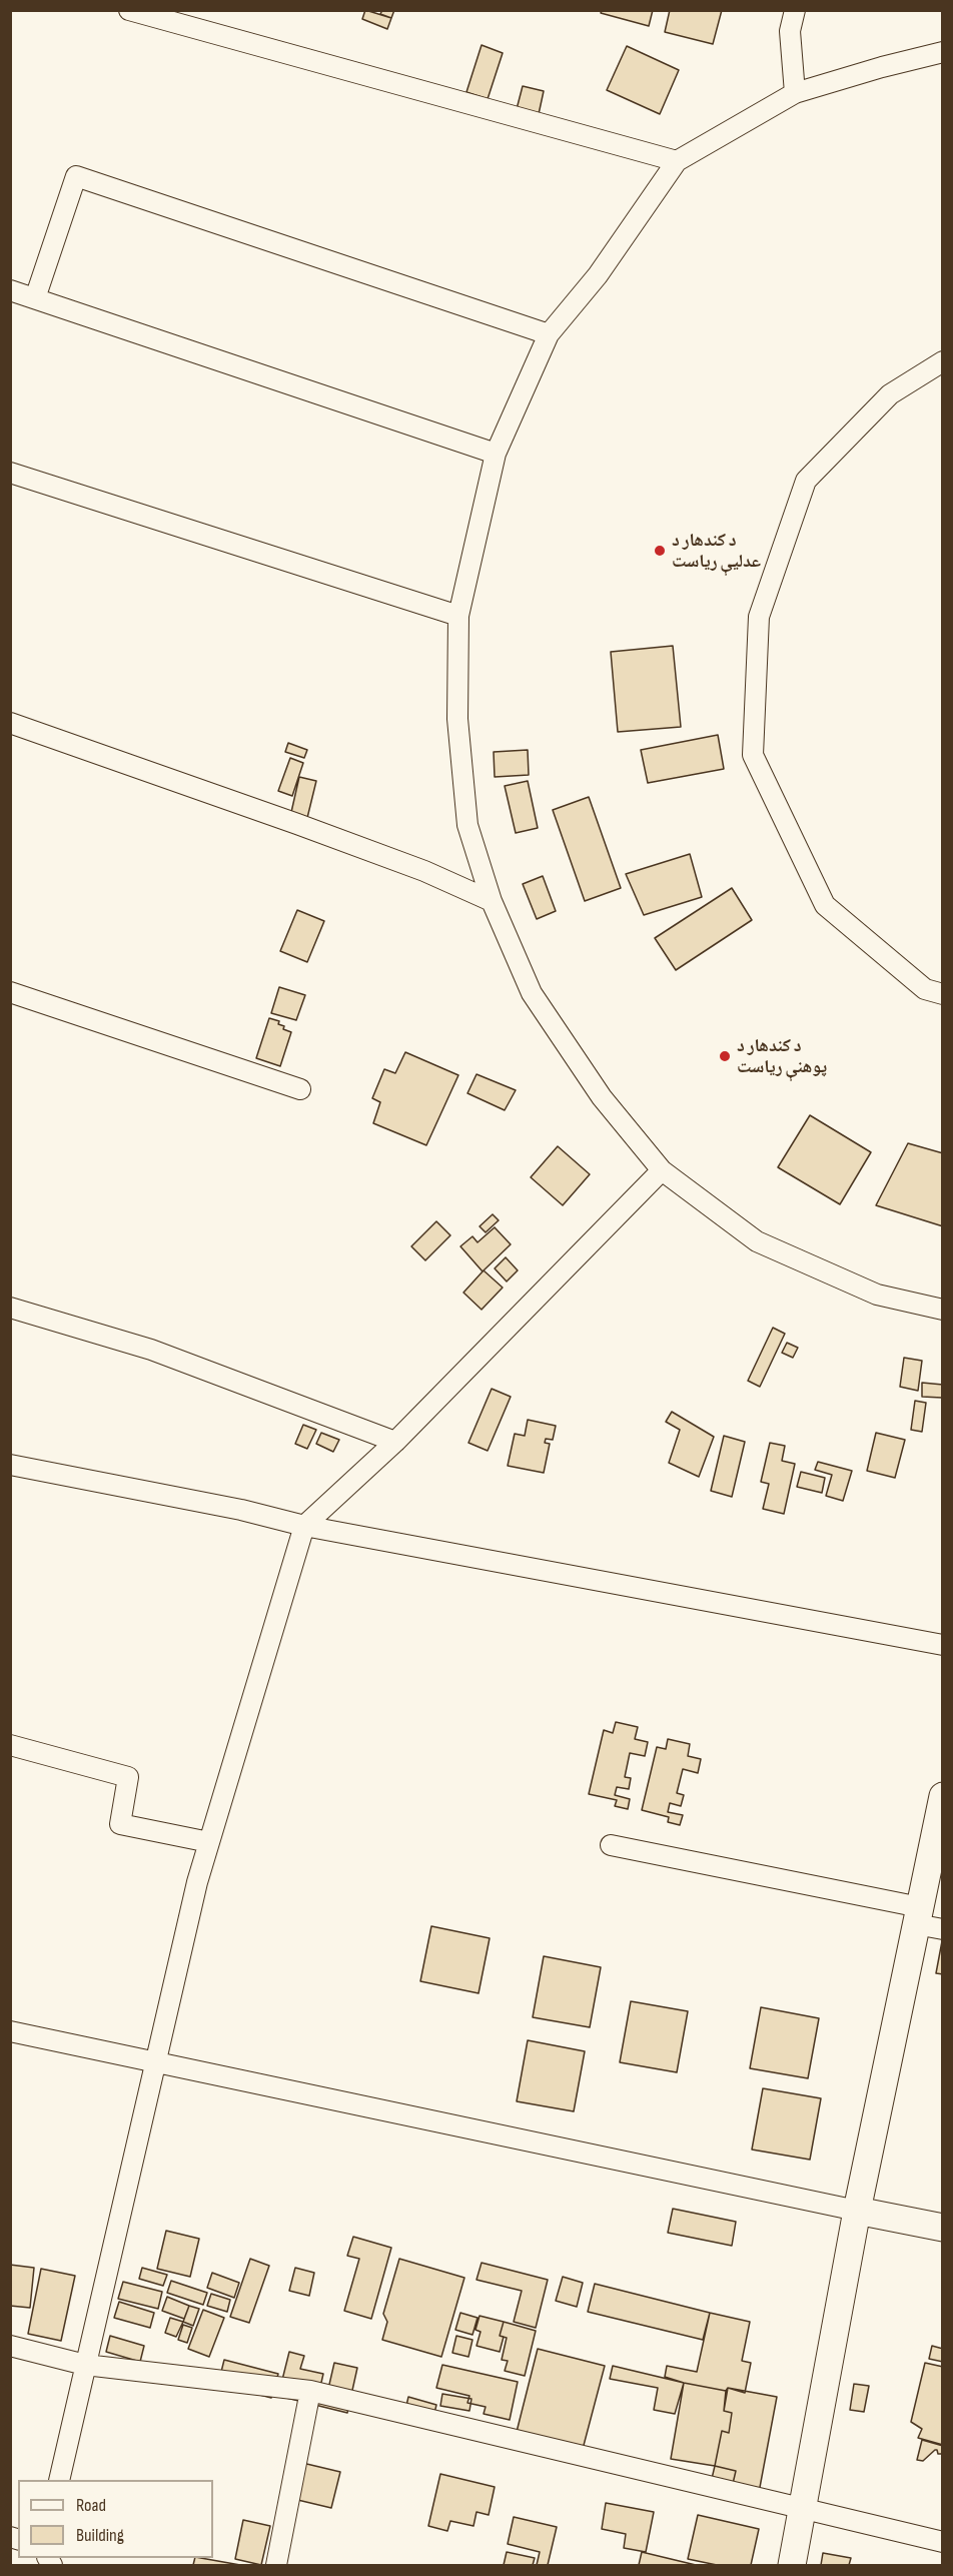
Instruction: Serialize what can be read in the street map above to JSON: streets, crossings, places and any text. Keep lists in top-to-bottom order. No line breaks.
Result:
{"places":["د کندهار د عدلیې رياست","د کندهار د پوهنې رياست"],"legend":["Road","Building"]}
